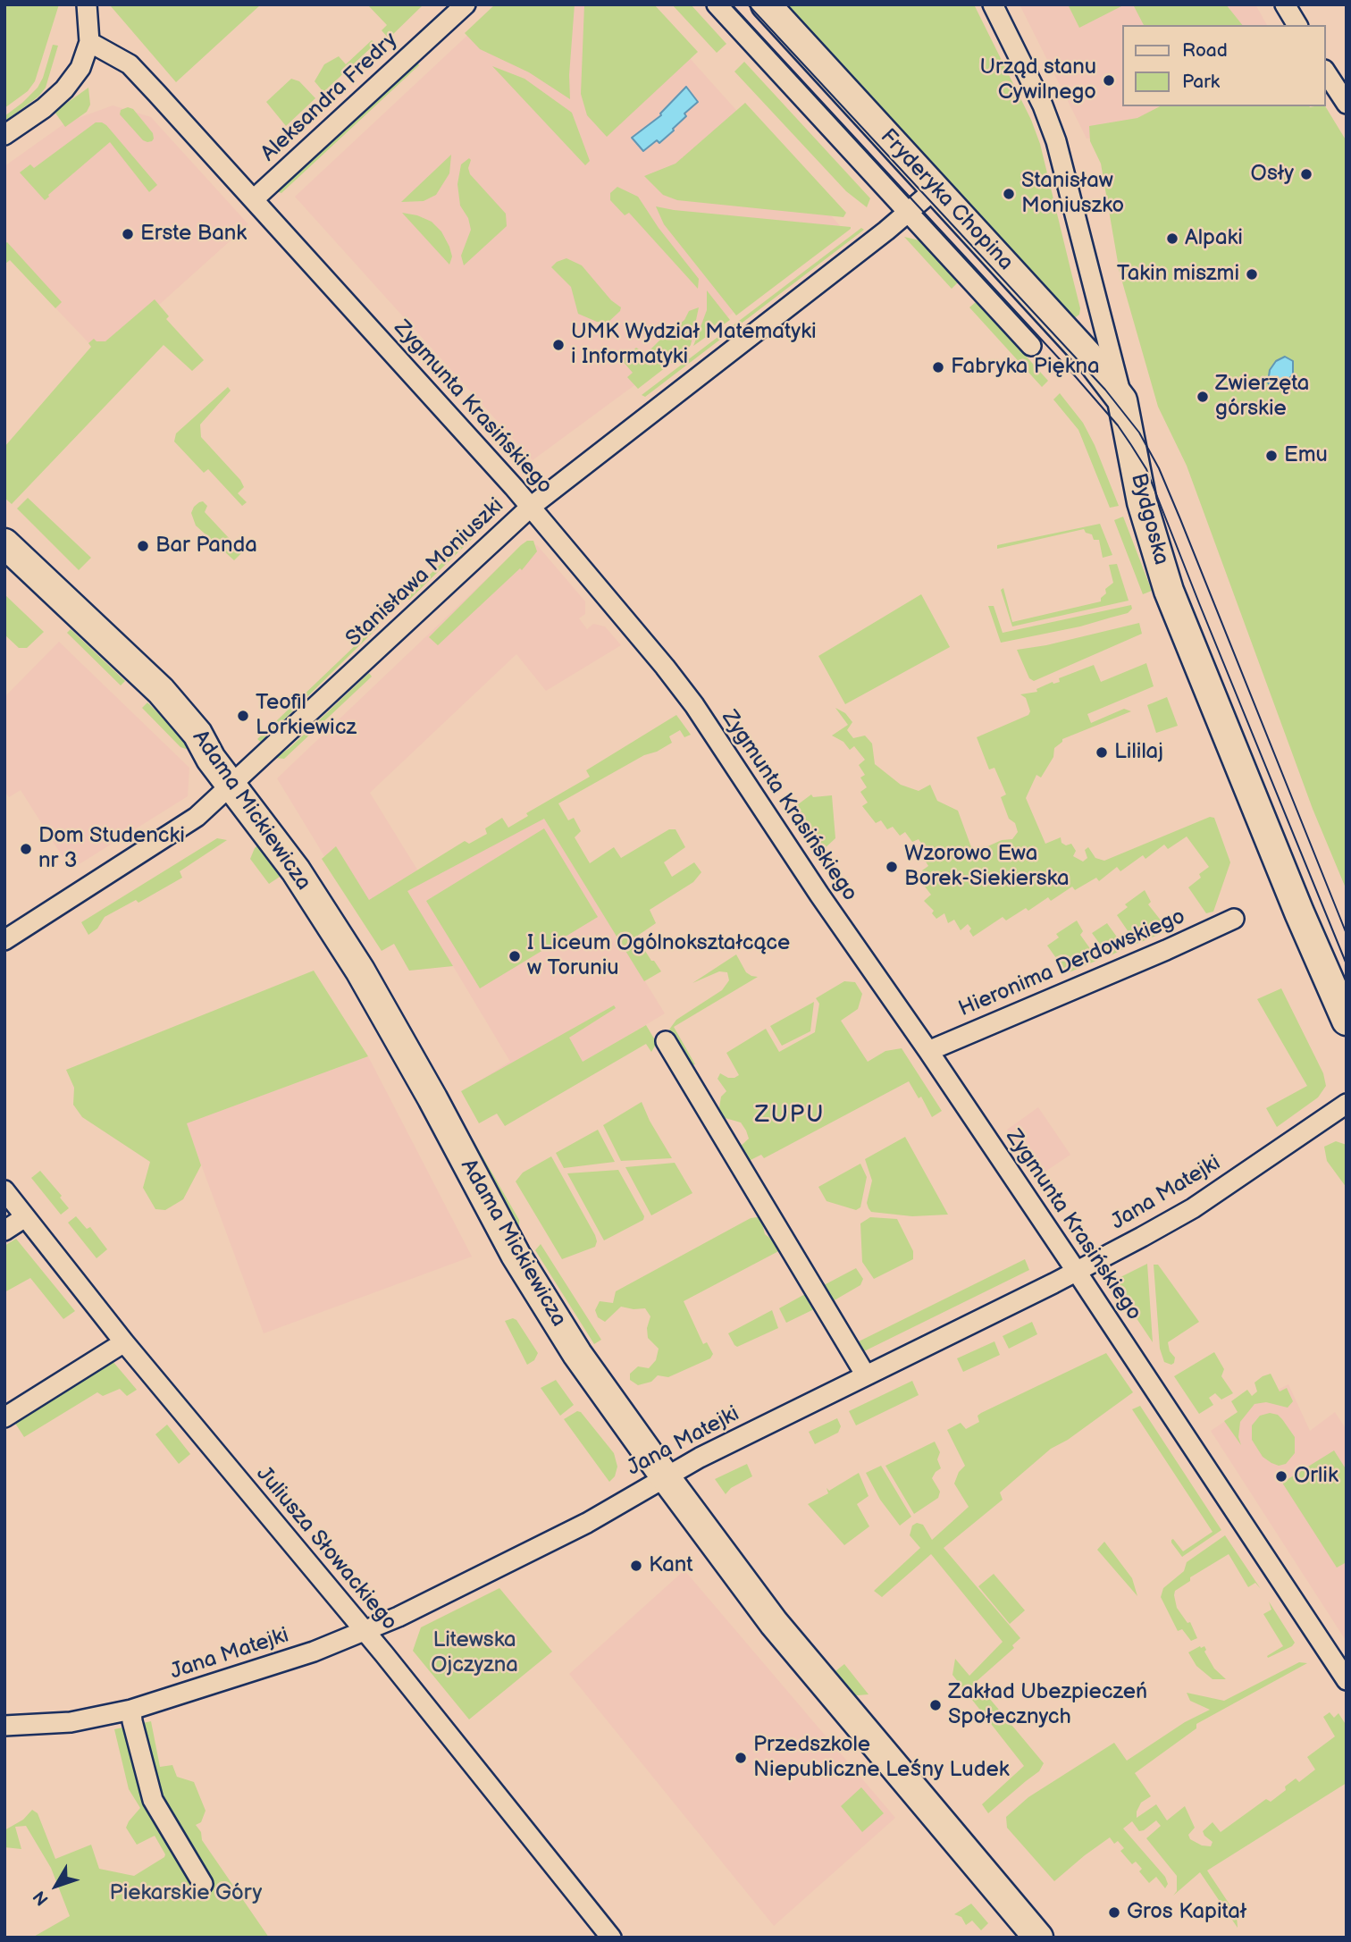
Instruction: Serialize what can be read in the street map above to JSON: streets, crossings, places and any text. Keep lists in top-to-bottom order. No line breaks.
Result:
{"streets":{"street":["Aleksandra Fredry","Fryderyka Chopina","Zygmunta Krasińskiego","Bydgoska","Stanisława Moniuszki","Adama Mickiewicza","Hieronima Derdowskiego","Jana Matejki","Juliusza Słowackiego"]},"crossings":[["Aleksandra Fredry","Zygmunta Krasińskiego"],["Fryderyka Chopina","Bydgoska"],["Fryderyka Chopina","Stanisława Moniuszki"],["Zygmunta Krasińskiego","Stanisława Moniuszki"],["Zygmunta Krasińskiego","Hieronima Derdowskiego"],["Zygmunta Krasińskiego","Jana Matejki"],["Stanisława Moniuszki","Adama Mickiewicza"],["Adama Mickiewicza","Jana Matejki"],["Jana Matejki","Juliusza Słowackiego"]],"districts":["ZUPU"],"parks":["Litewska Ojczyzna","Piekarskie Góry"],"places":["Urząd stanu Cywilnego","Osły","Stanisław Moniuszko","Erste Bank","Alpaki","Takin miszmi","UMK Wydział Matematyki i Informatyki","Fabryka Piękna","Zwierzęta górskie","Emu","Bar Panda","Teofil Lorkiewicz","Lililaj","Dom Studencki nr 3","Wzorowo Ewa Borek-Siekierska","I Liceum Ogólnokształcące w Toruniu","Orlik","Kant","Zakład Ubezpieczeń Społecznych","Przedszkole Niepubliczne Leśny Ludek","Gros Kapitał"],"legend":["Road","Park"],"north":"bottom left"}
